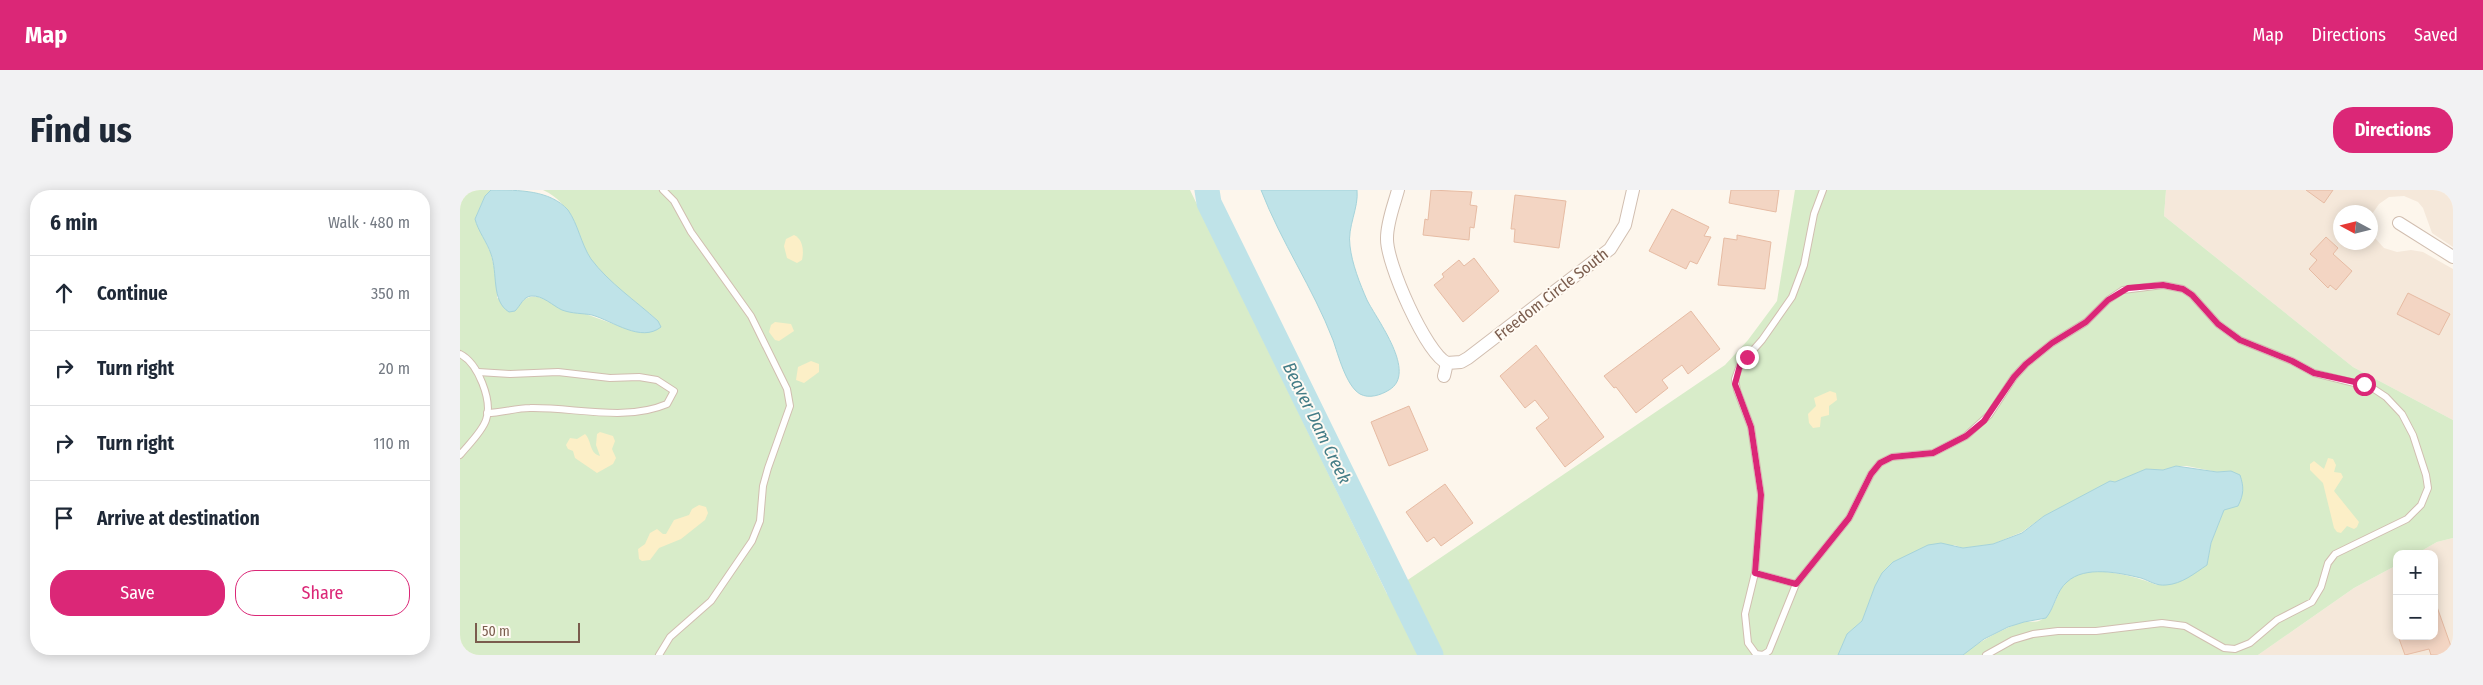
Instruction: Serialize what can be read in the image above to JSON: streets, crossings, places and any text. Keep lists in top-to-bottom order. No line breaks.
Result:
{"streets":{"street":["Freedom Circle South"]},"water":["Beaver Dam Creek"],"scale_bar":"50 m","north":"left","page":{"header":"Map","nav":["Map","Directions","Saved"],"buttons":["Directions",["Save","Share"]],"title":"Find us","heading":["6 min","Walk · 480 m"],"list":[["Continue","350 m"],["Turn right","20 m"],["Turn right","110 m"],"Arrive at destination"],"map_buttons":["+","−"],"scale":"50 m"}}
